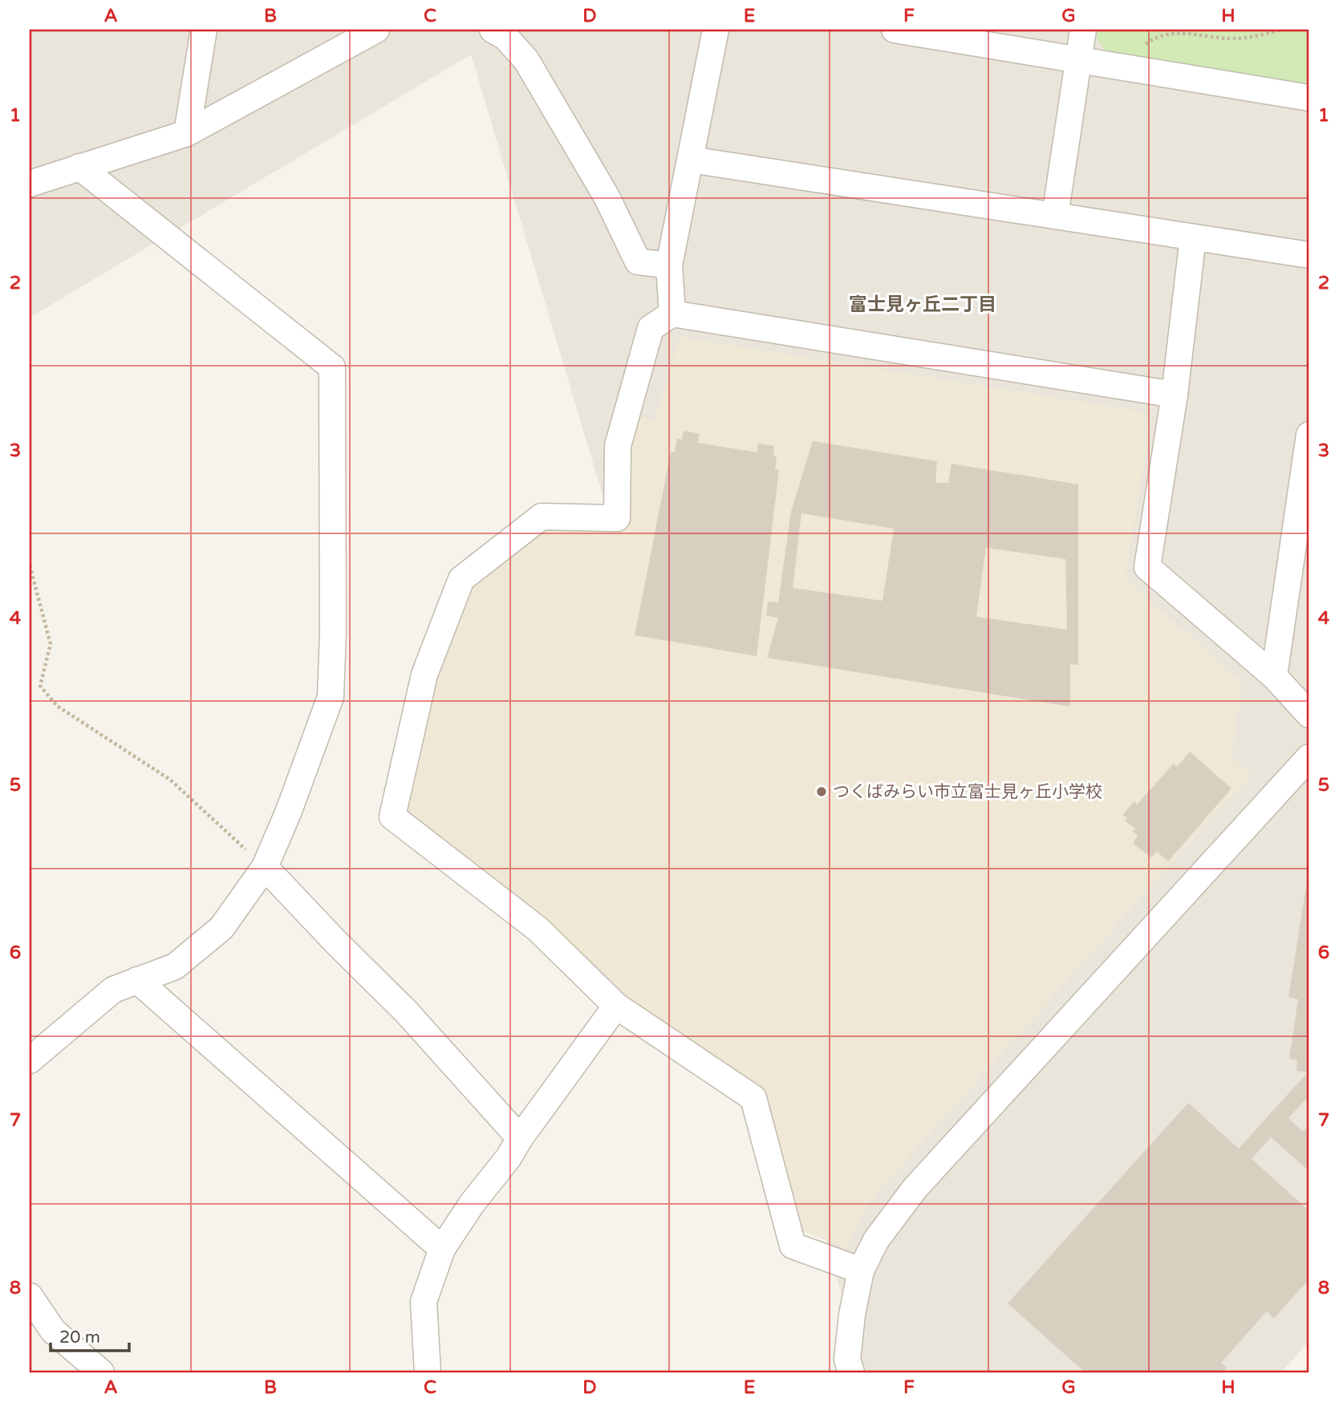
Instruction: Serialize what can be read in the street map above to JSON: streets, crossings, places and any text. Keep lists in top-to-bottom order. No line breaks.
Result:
{"districts":["富士見ヶ丘二丁目"],"places":["つくばみらい市立富士見ヶ丘小学校"],"scale_bar":"20 m","grid":{"columns":["A","B","C","D","E","F","G","H"],"rows":["1","2","3","4","5","6","7","8"]}}
